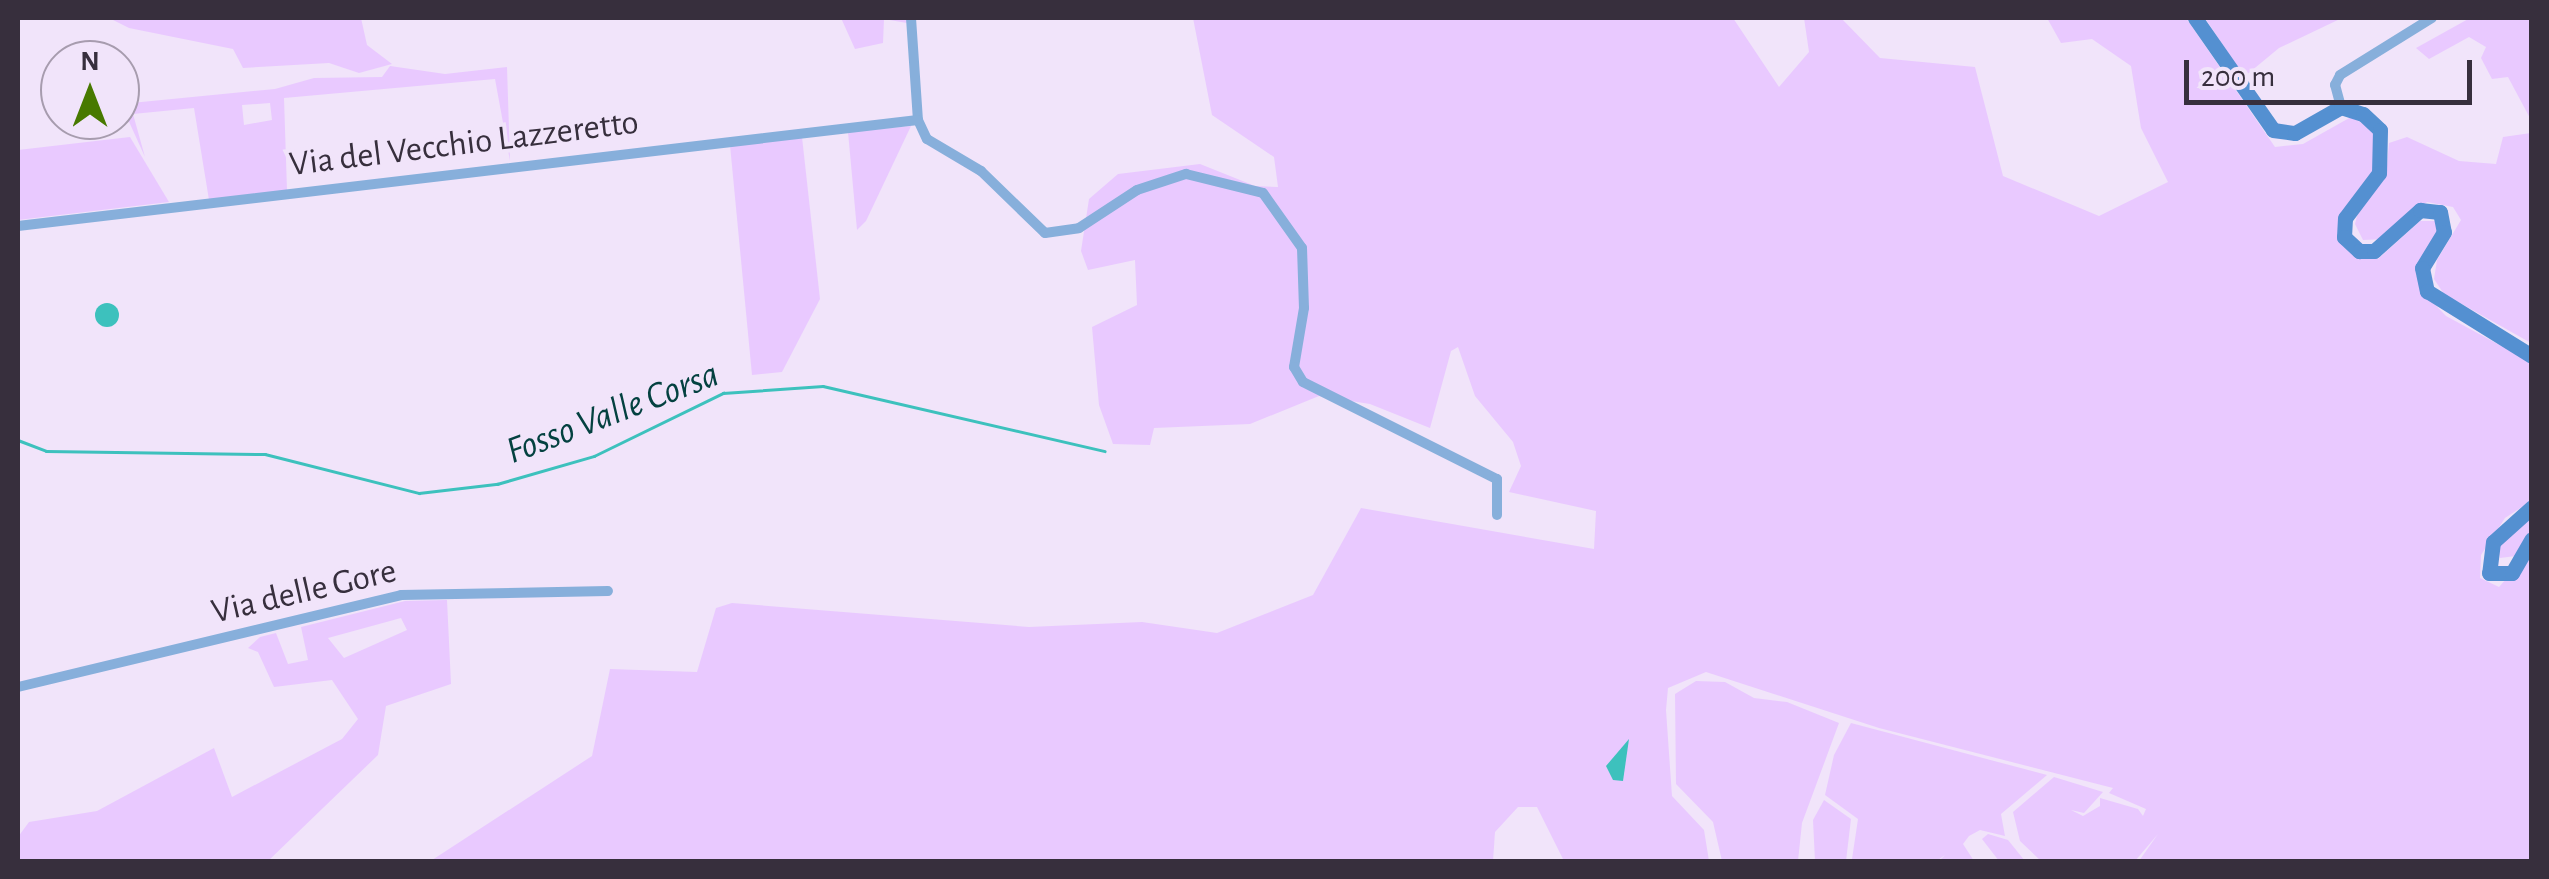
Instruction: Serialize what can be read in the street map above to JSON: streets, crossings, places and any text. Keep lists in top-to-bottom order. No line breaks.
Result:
{"streets":{"street":["Via del Vecchio Lazzeretto","Via delle Gore"]},"water":["Fosso Valle Corsa"],"scale_bar":"200 m","north":"top"}
